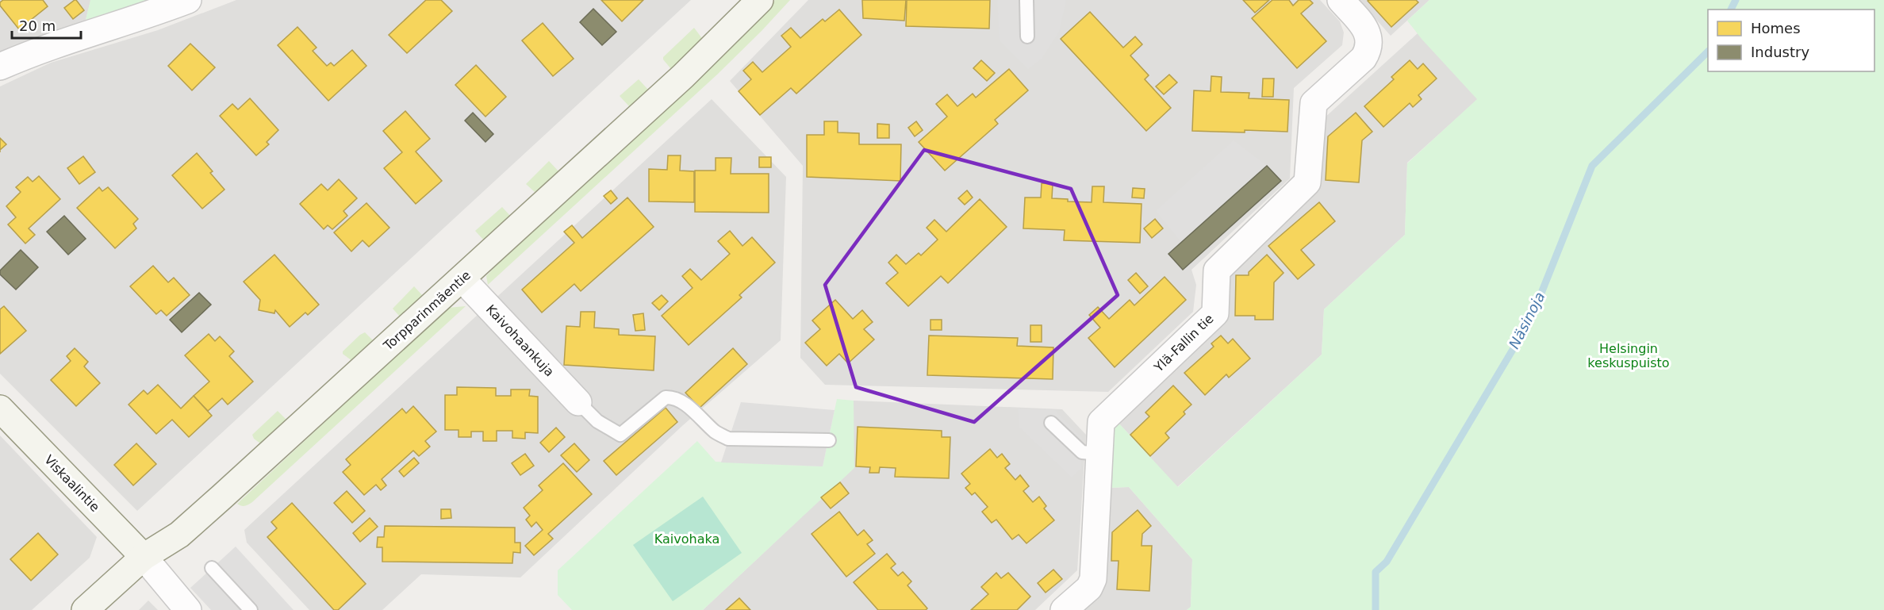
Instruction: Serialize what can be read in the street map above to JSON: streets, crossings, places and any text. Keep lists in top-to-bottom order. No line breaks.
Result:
{"streets":{"street":["Torpparinmäentie","Kaivohaankuja","Ylä-Fallin tie","Viskaalintie"]},"crossings":[["Torpparinmäentie","Kaivohaankuja"],["Torpparinmäentie","Viskaalintie"]],"water":["Näsinoja"],"parks":["Helsingin keskuspuisto","Kaivohaka"],"legend":["Homes","Industry"],"scale_bar":"20 m"}
